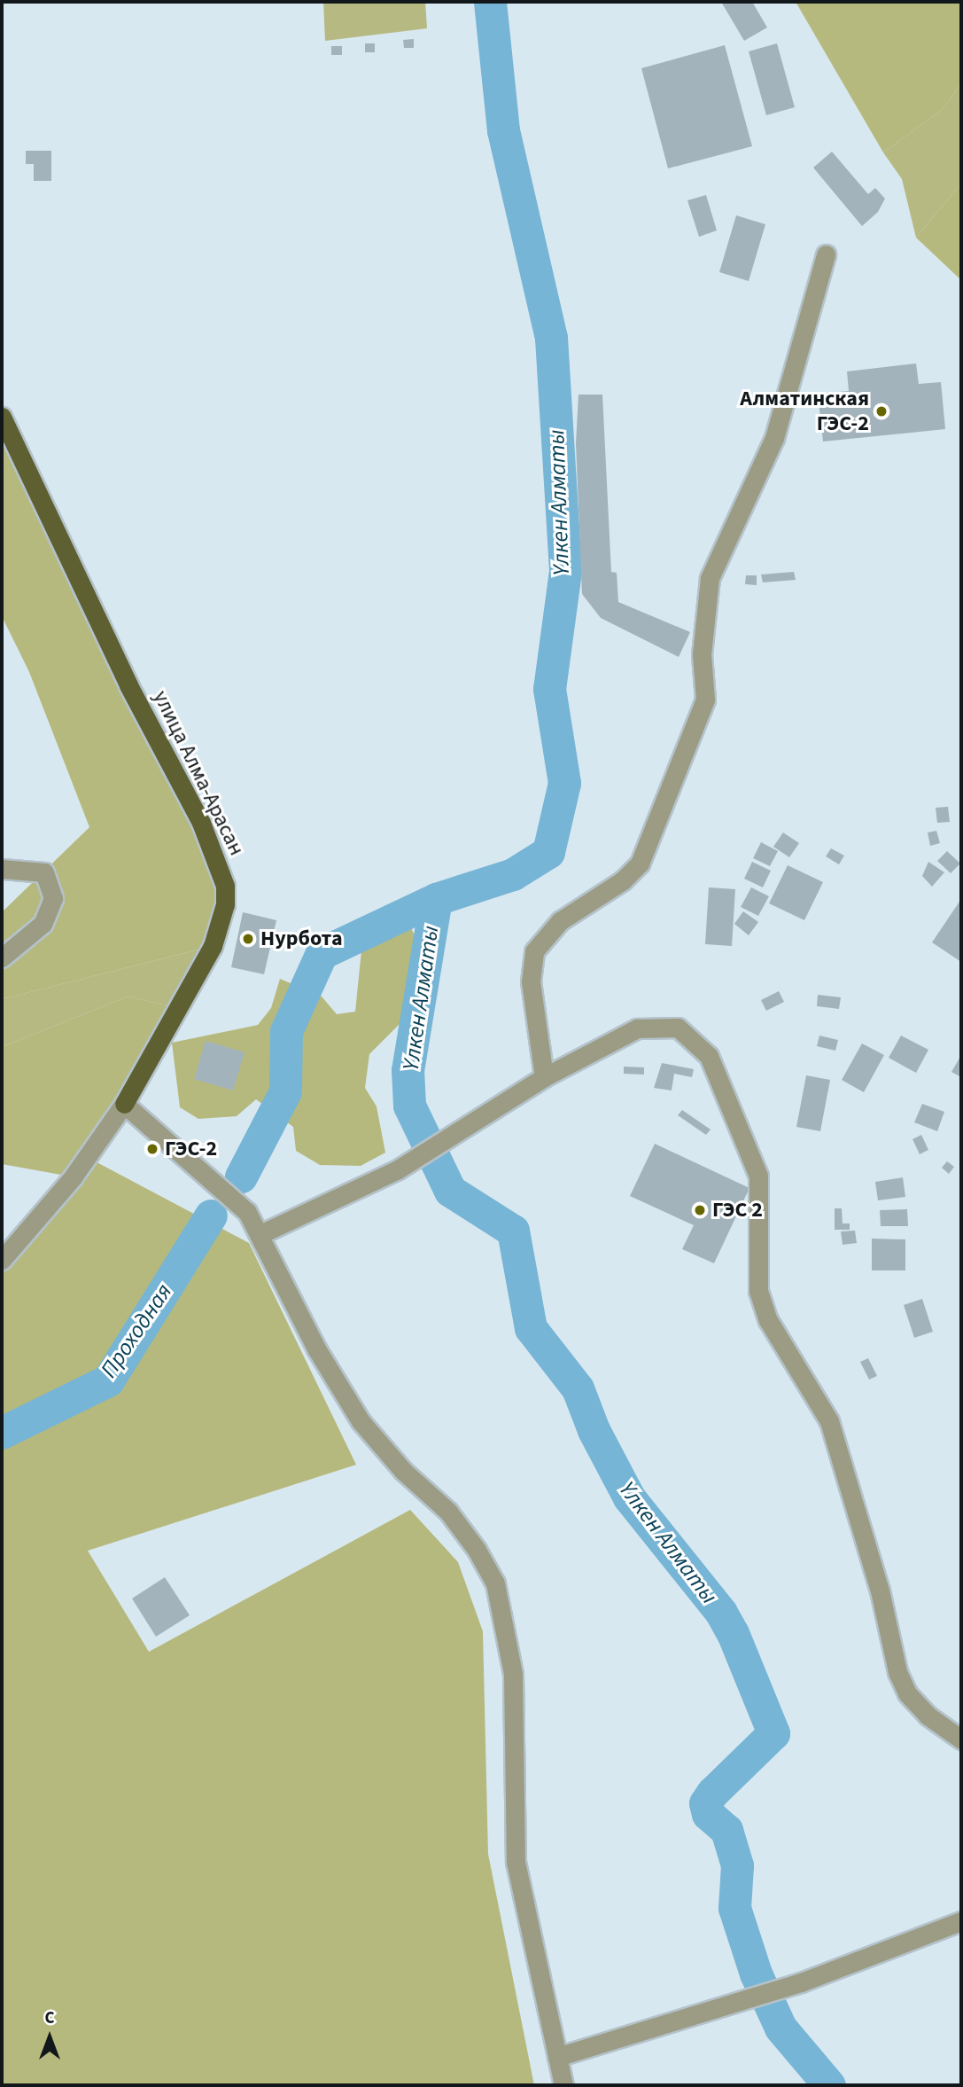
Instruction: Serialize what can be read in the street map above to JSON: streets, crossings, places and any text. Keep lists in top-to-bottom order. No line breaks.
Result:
{"streets":{"main road":["улица Алма-Арасан"]},"water":["Үлкен Алматы","Проходная"],"places":["Алматинская ГЭС-2","Нурбота","ГЭС-2","ГЭС 2"],"north":"top"}
